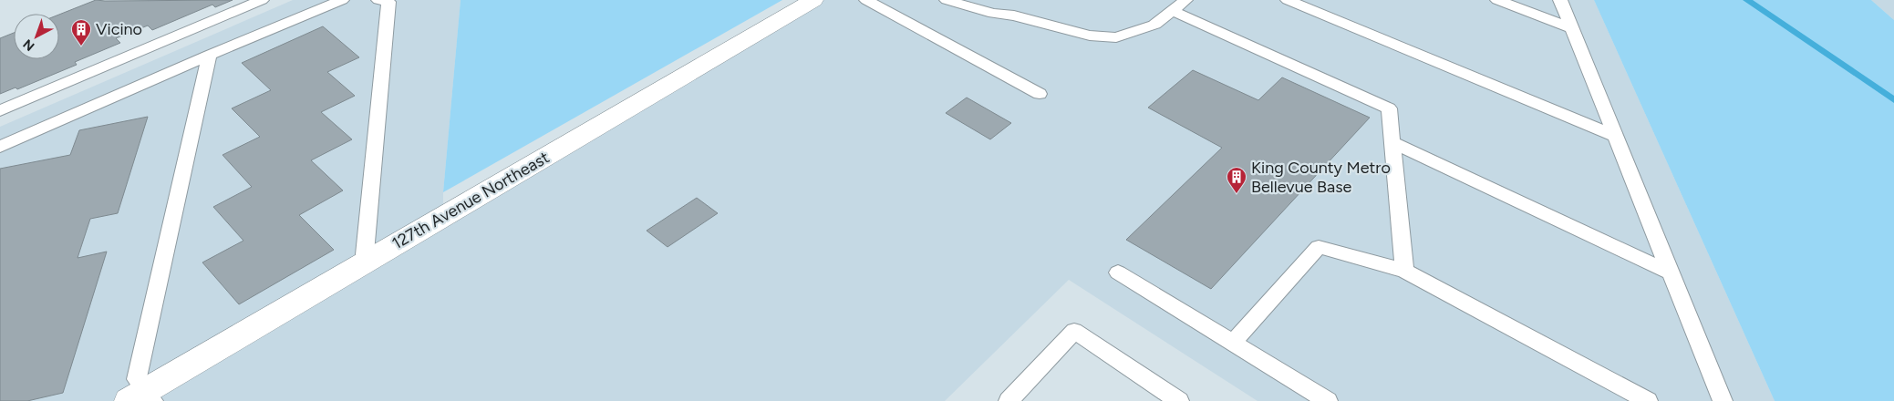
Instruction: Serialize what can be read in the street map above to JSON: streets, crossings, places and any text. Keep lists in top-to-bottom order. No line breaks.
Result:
{"streets":{"street":["127th Avenue Northeast"]},"places":{"building":["Vicino","King County Metro Bellevue Base"]},"north":"bottom left"}
